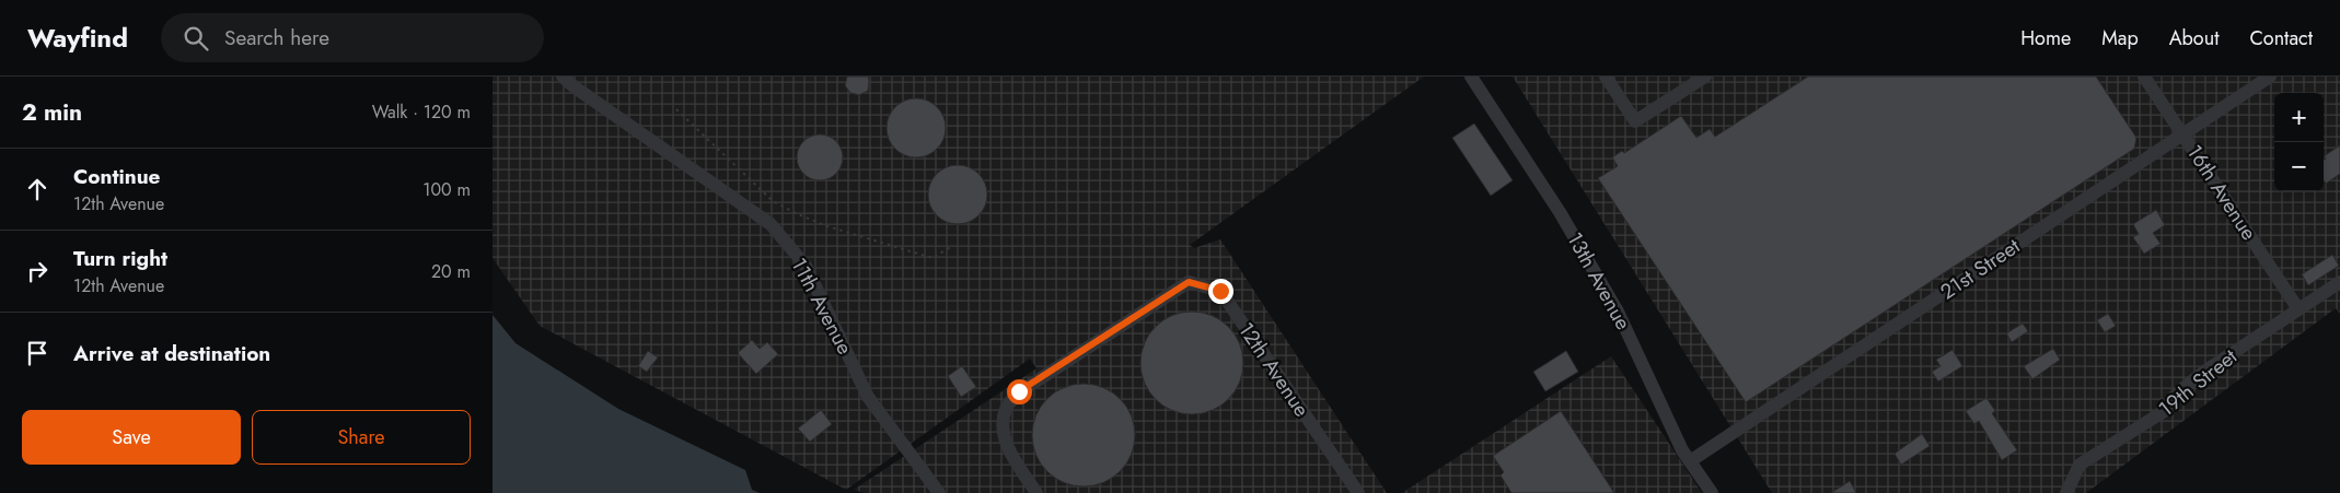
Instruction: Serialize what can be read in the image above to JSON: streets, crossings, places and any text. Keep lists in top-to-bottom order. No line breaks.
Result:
{"streets":{"lane":["16th Avenue","21st Street","13th Avenue","11th Avenue","12th Avenue","19th Street"]},"crossings":[["16th Avenue","21st Street"],["16th Avenue","19th Street"],["21st Street","13th Avenue"]],"page":{"header":"Wayfind","search":"Search here","nav":["Home","Map","About","Contact"],"heading":["2 min","Walk · 120 m"],"map_buttons":["+","−"],"list":[["Continue","12th Avenue","100 m"],["Turn right","12th Avenue","20 m"],"Arrive at destination"],"buttons":["Save","Share"]}}
